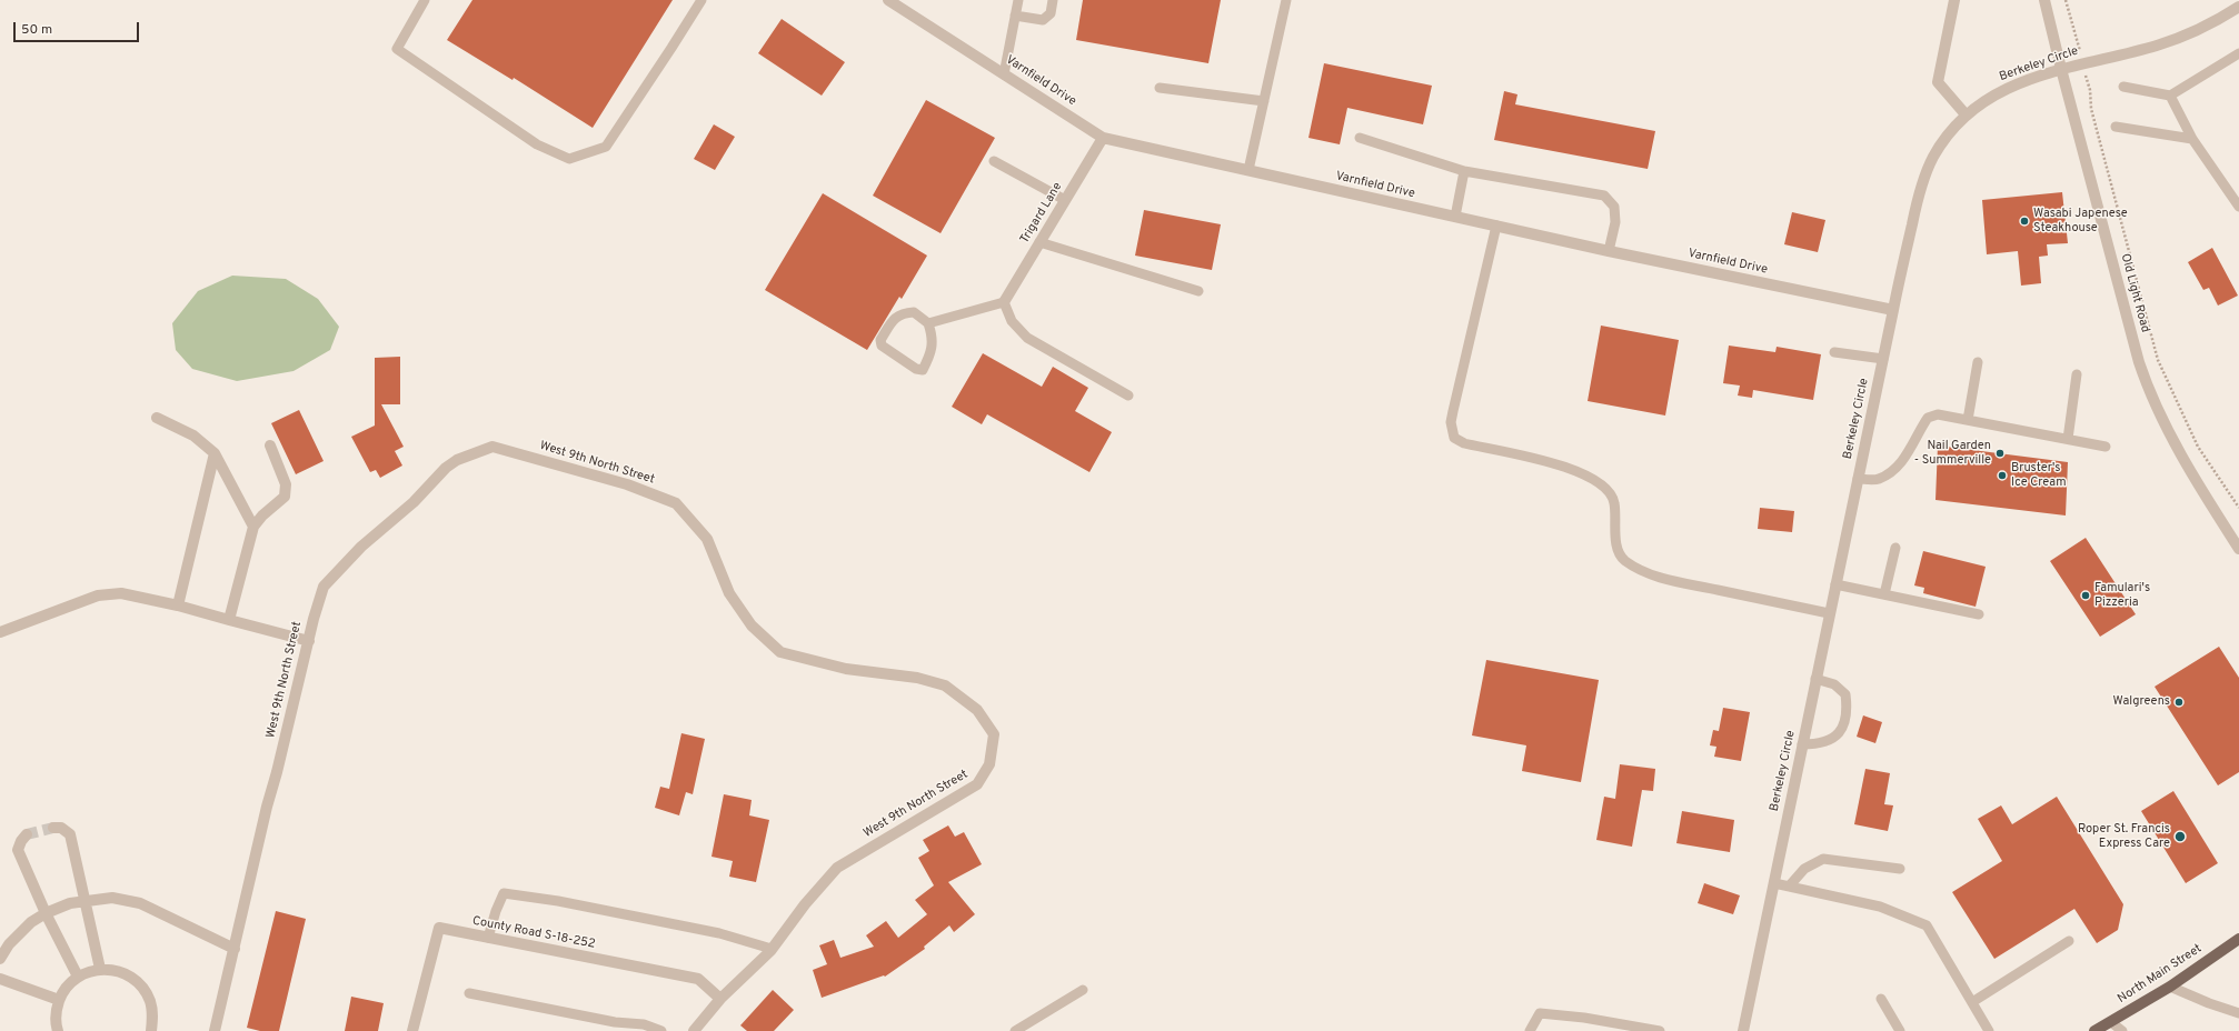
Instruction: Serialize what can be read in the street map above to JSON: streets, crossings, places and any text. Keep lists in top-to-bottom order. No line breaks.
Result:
{"streets":{"main road":["North Main Street"],"street":["Berkeley Circle","Varnfield Drive","Trigard Lane","Old Light Road","West 9th North Street","County Road S-18-252"]},"crossings":[["Berkeley Circle","Varnfield Drive"],["Berkeley Circle","Old Light Road"],["Varnfield Drive","Trigard Lane"],["West 9th North Street","County Road S-18-252"]],"places":["Wasabi Japenese Steakhouse","Nail Garden - Summerville","Bruster's Ice Cream","Famulari's Pizzeria","Walgreens","Roper St. Francis Express Care"],"scale_bar":"50 m"}
